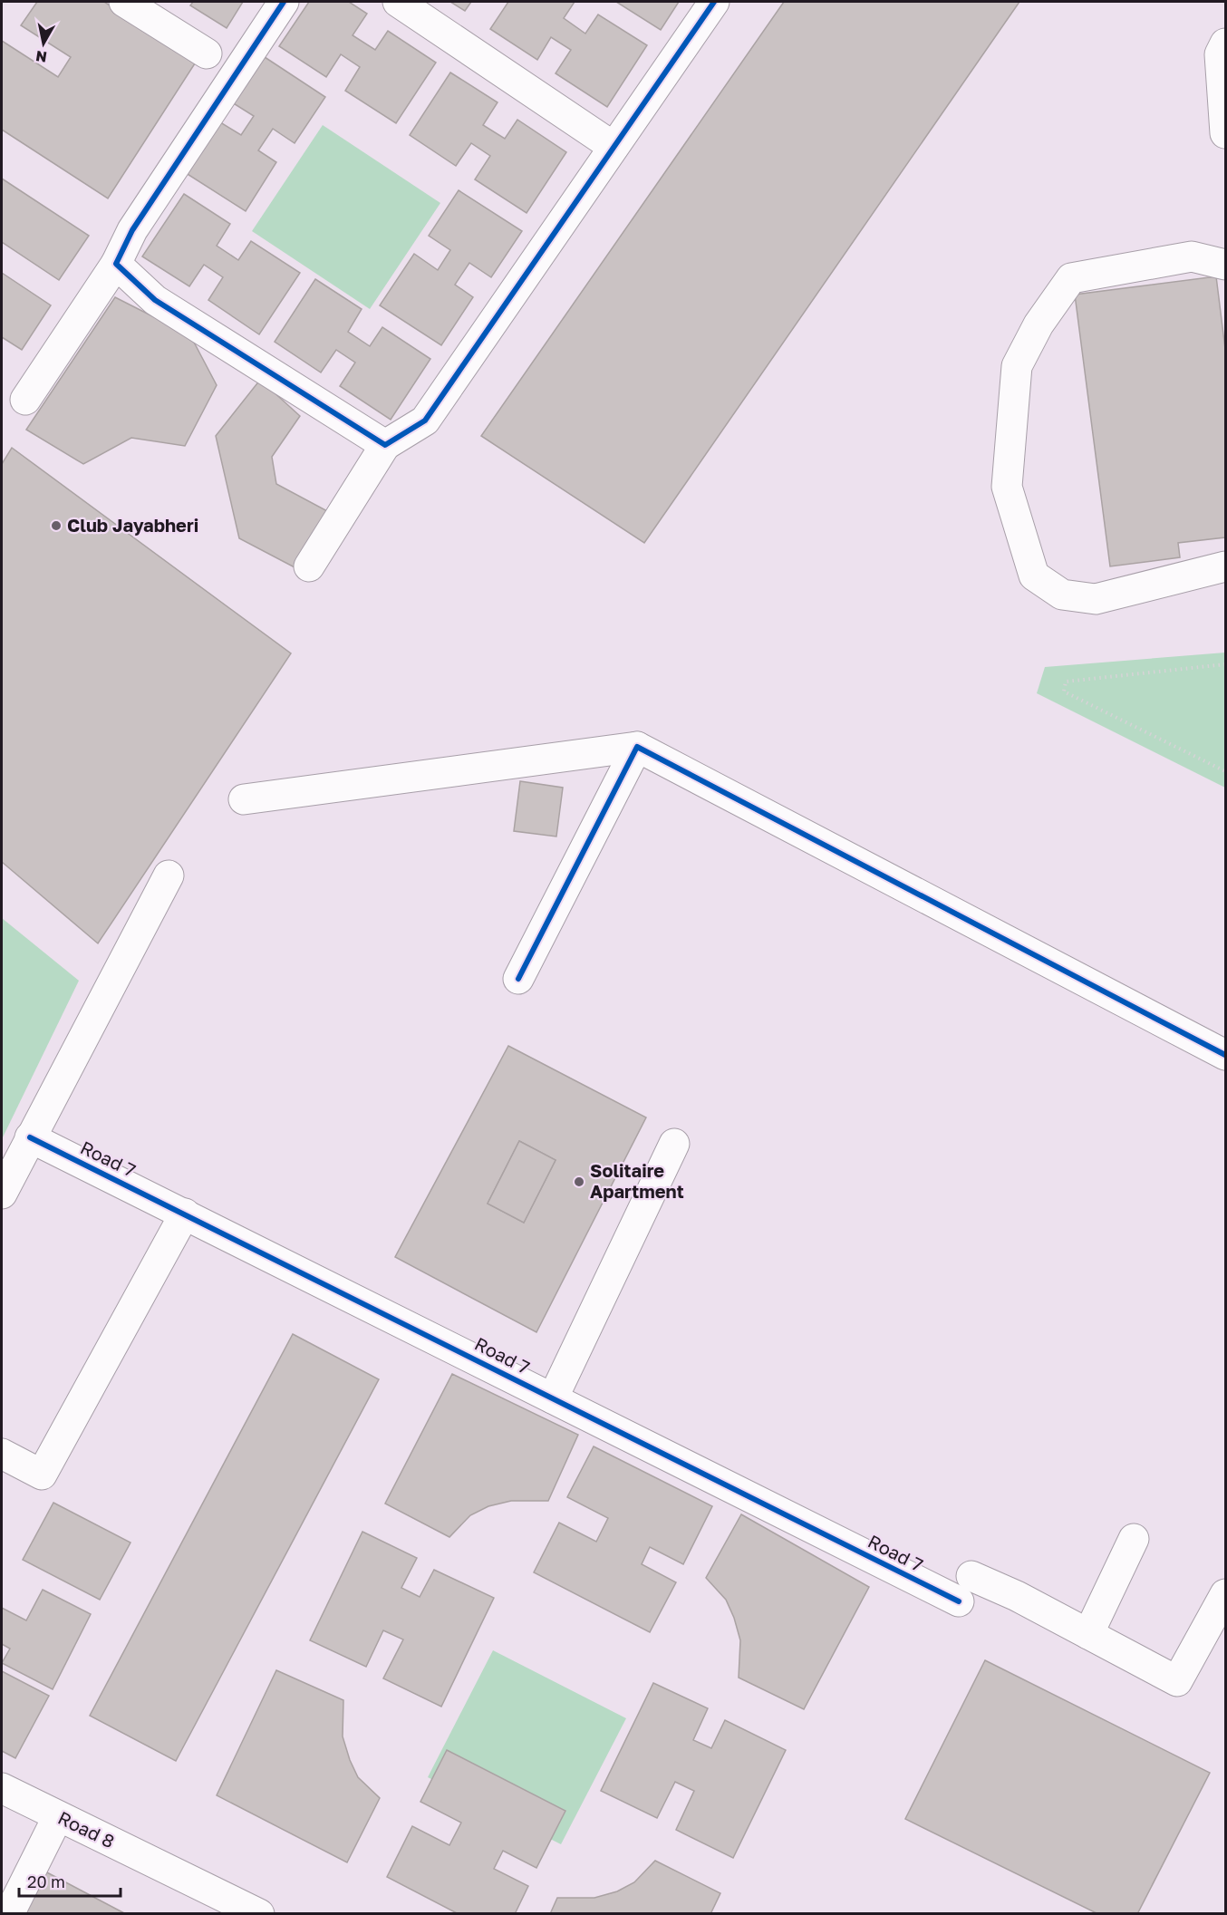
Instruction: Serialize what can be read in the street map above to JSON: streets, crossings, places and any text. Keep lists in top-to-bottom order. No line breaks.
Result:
{"streets":{"street":["Road 7","Road 8"]},"places":["Club Jayabheri","Solitaire Apartment"],"scale_bar":"20 m","north":"bottom"}
